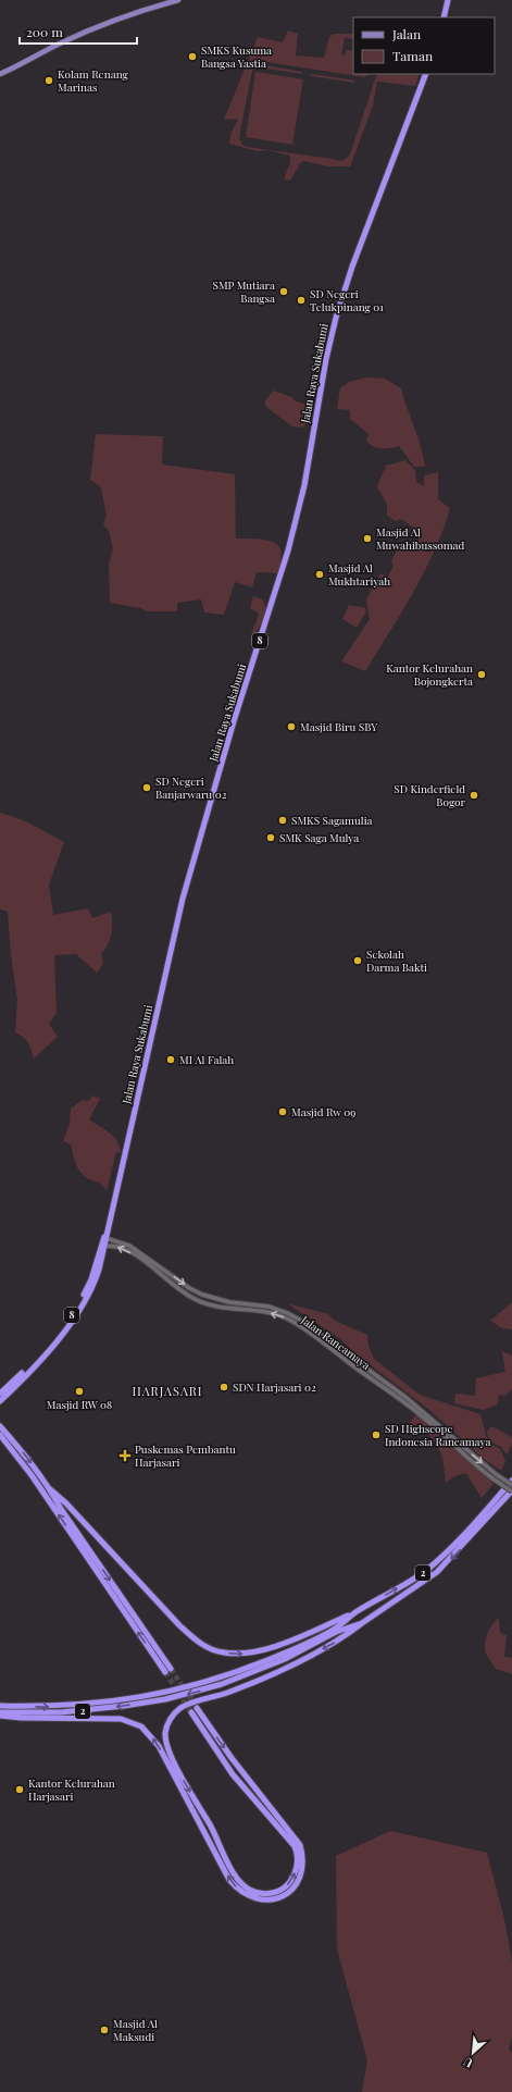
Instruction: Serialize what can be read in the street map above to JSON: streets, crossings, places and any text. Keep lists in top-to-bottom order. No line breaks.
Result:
{"streets":{"highway":["Jalan Raya Sukabumi","8","2"],"street":["Jalan Rancamaya"]},"crossings":[["Jalan Raya Sukabumi","Jalan Rancamaya"],["Jalan Rancamaya","2"]],"districts":["HARJASARI"],"places":{"other":["SMKS Kusuma Bangsa Yastia","Kolam Renang Marinas","SMP Mutiara Bangsa","SD Negeri Telukpinang 01","Masjid Al Muwahibussomad","Masjid Al Mukhtariyah","Kantor Kelurahan Bojongkerta","Masjid Biru SBY","SD Negeri Banjarwaru 02","SD Kinderfield Bogor","SMKS Sagamulia","SMK Saga Mulya","Sekolah Darma Bakti","MI Al Falah","Masjid Rw 09","SDN Harjasari 02","Masjid RW 08","SD Highscope Indonesia Rancamaya","Kantor Kelurahan Harjasari","Masjid Al Maksudi"],"health":["Puskemas Pembantu Harjasari"]},"legend":["Jalan","Taman"],"scale_bar":"200 m","north":"bottom left"}
